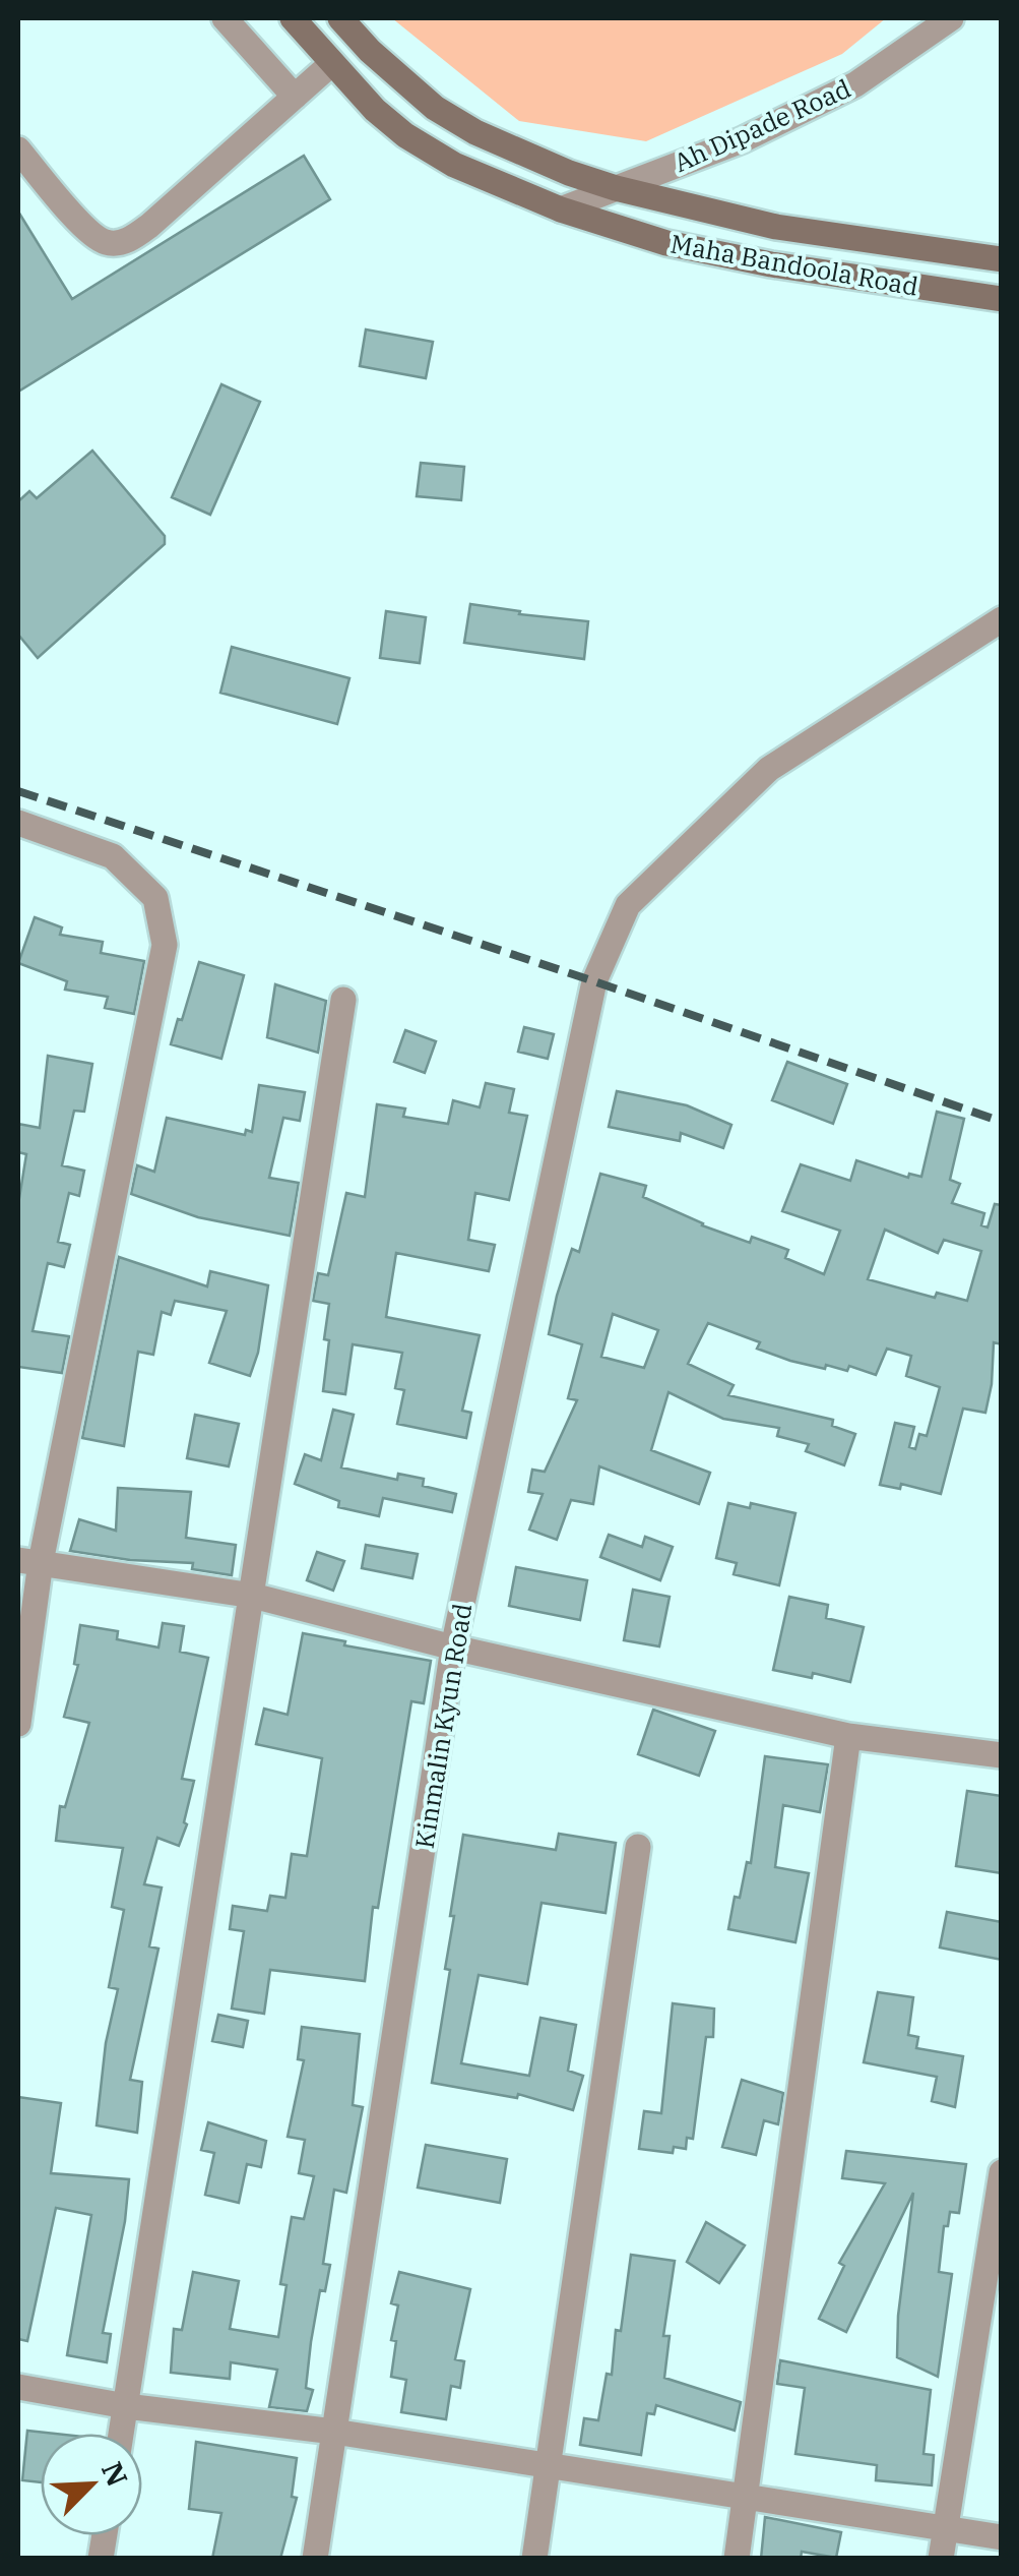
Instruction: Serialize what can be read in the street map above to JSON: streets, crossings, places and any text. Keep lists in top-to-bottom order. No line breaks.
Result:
{"streets":{"main road":["Maha Bandoola Road"],"street":["Ah Dipade Road","Kinmalin Kyun Road"]},"crossings":[["Ah Dipade Road","Maha Bandoola Road"]],"north":"top right"}
